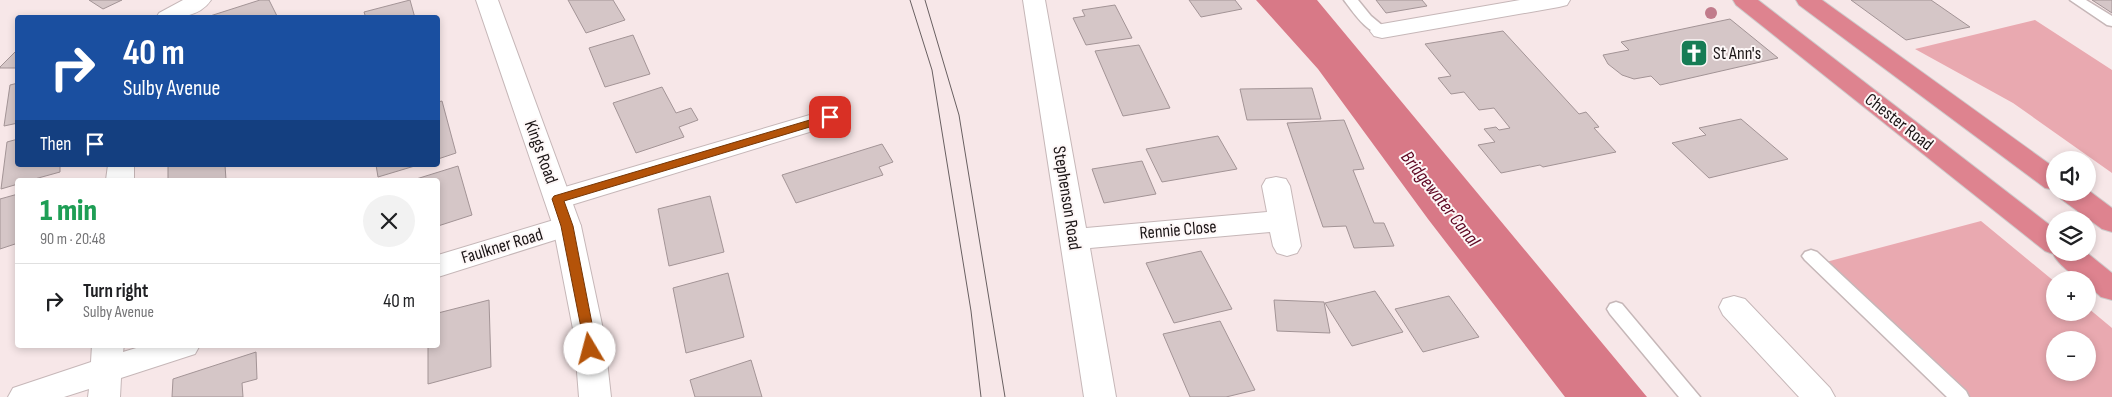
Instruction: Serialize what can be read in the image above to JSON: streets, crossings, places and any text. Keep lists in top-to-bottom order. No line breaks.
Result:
{"streets":{"highway":["Chester Road"],"street":["Kings Road","Stephenson Road","Rennie Close","Faulkner Road"]},"crossings":[["Kings Road","Faulkner Road"],["Stephenson Road","Rennie Close"]],"water":["Bridgewater Canal"],"places":{"church":["St Ann's"]},"page":{"turn":["40 m","Sulby Avenue"],"then":"Then","map_buttons":["+","−"],"heading":["1 min","90 m · 20:48"],"list":[{"name":"Turn right","note":"Sulby Avenue","value":"40 m"}]}}
